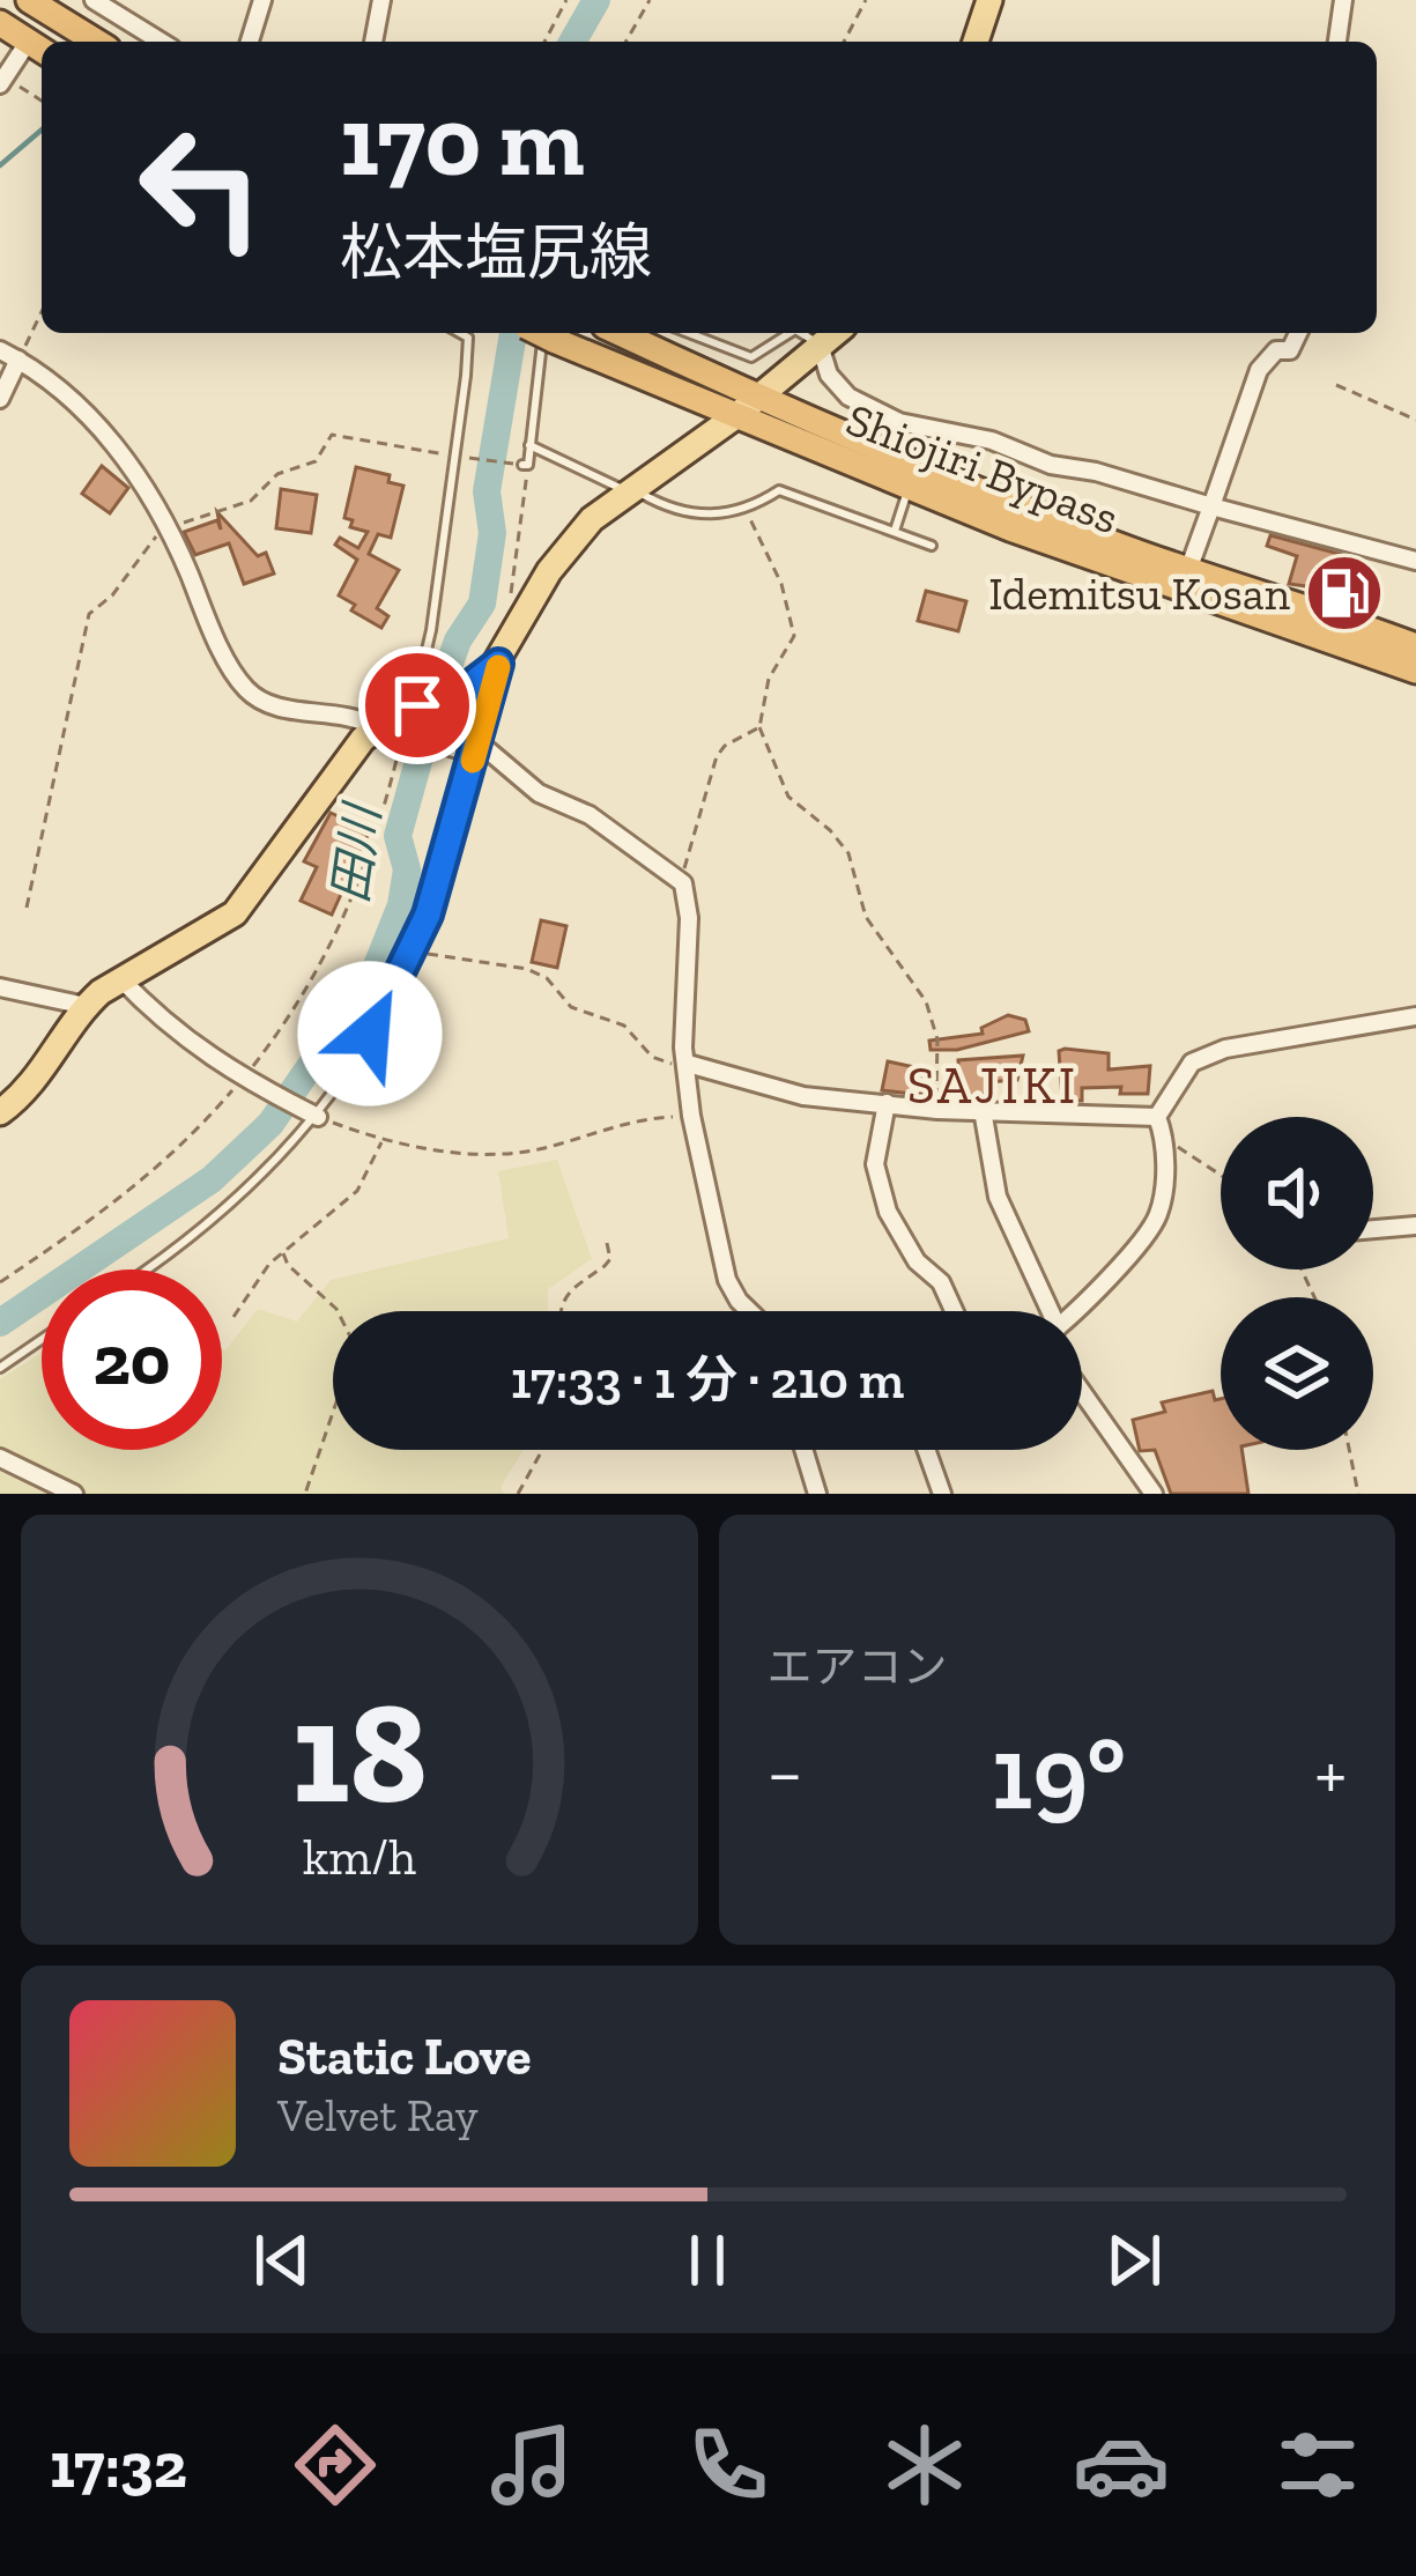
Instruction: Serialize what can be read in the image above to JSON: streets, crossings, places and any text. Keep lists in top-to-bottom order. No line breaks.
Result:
{"streets":{"highway":["Shiojiri Bypass"]},"districts":["SAJIKI"],"water":["田川"],"places":{"fuel station":["Idemitsu Kosan"]},"page":{"turn":["170 m","松本塩尻線"],"limit":"20","trip":"17:33 · 1 分 · 210 m","tile":"エアコン","heat":["−","19°","+"],"song":["Static Love","Velvet Ray"],"tabs":"17:32","gauge":["18","km/h"]}}
